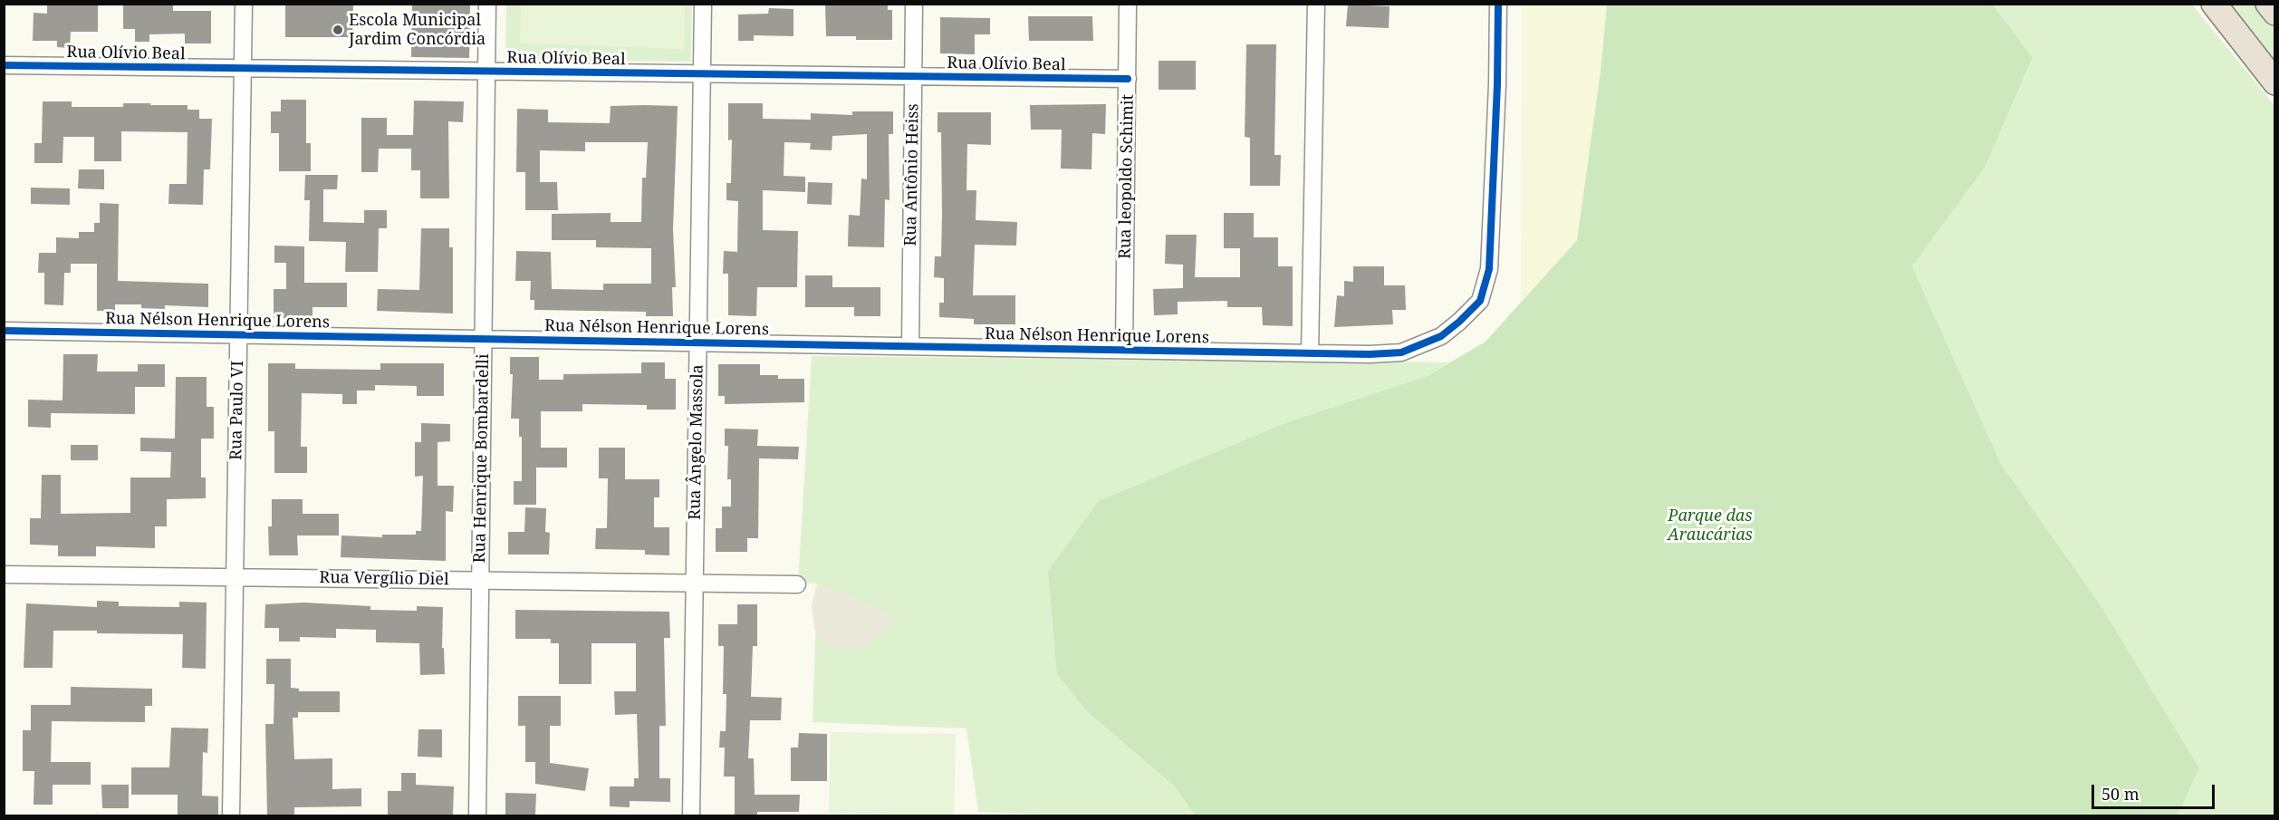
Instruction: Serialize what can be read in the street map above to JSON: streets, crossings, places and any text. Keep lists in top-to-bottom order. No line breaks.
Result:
{"streets":{"street":["Rua Olívio Beal","Rua Antônio Heiss","Rua leopoldo Schimit","Rua Nélson Henrique Lorens","Rua Paulo VI","Rua Ângelo Massola","Rua Henrique Bombardelli","Rua Vergílio Diel"]},"crossings":[["Rua Olívio Beal","Rua Antônio Heiss"],["Rua Olívio Beal","Rua leopoldo Schimit"],["Rua Olívio Beal","Rua Paulo VI"],["Rua Olívio Beal","Rua Ângelo Massola"],["Rua Olívio Beal","Rua Henrique Bombardelli"],["Rua Antônio Heiss","Rua Nélson Henrique Lorens"],["Rua leopoldo Schimit","Rua Nélson Henrique Lorens"],["Rua Nélson Henrique Lorens","Rua Paulo VI"],["Rua Nélson Henrique Lorens","Rua Ângelo Massola"],["Rua Nélson Henrique Lorens","Rua Henrique Bombardelli"],["Rua Paulo VI","Rua Vergílio Diel"],["Rua Ângelo Massola","Rua Vergílio Diel"],["Rua Henrique Bombardelli","Rua Vergílio Diel"]],"parks":["Parque das Araucárias"],"places":["Escola Municipal Jardim Concórdia"],"scale_bar":"50 m"}
